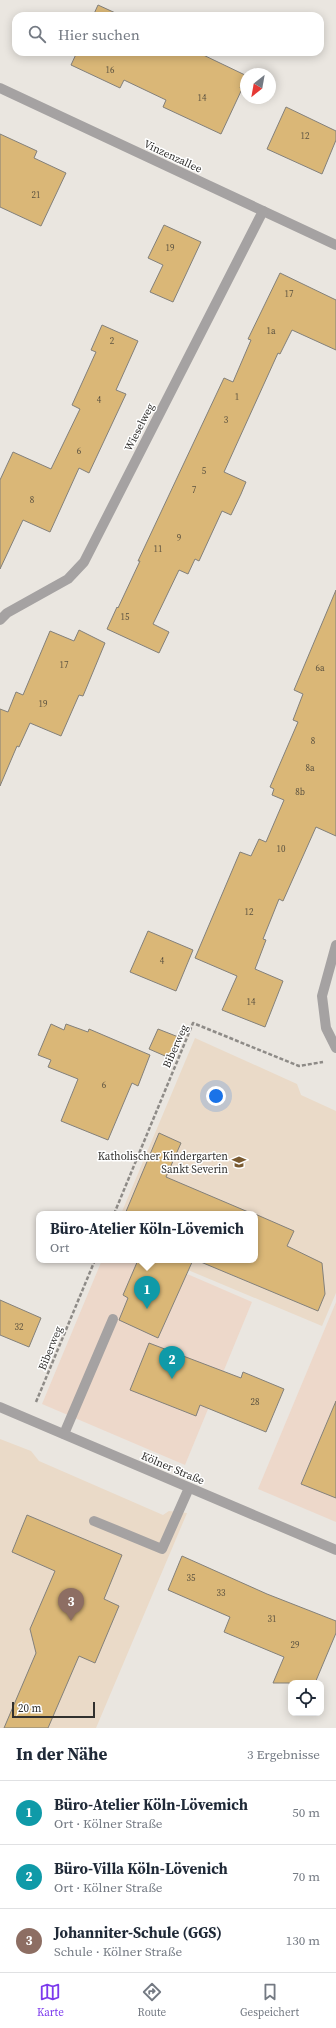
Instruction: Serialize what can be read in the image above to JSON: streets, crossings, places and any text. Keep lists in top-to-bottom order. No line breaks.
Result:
{"streets":{"street":["Vinzenzallee","Wieselweg","Kölner Straße"],"path":["Biberweg"]},"crossings":[["Vinzenzallee","Wieselweg"],["Biberweg","Kölner Straße"]],"places":{"school or university":["Katholischer Kindergarten Sankt Severin"]},"house_numbers":["16","14","12","21","19","17","1a","2","1","4","3","6","5","7","8","9","11","15","17","6a","19","8","8a","8b","10","12","4","14","6","32","28","35","33","31","29"],"scale_bar":"20 m","north":"bottom left","page":{"search":"Hier suchen","popup":["Büro-Atelier Köln-Lövemich","Ort"],"pins":["1","2","3"],"scale":"20 m","heading":["In der Nähe","3 Ergebnisse"],"list":[{"mark":"1","name":"Büro-Atelier Köln-Lövemich","note":"Ort · Kölner Straße","value":"50 m"},{"mark":"2","name":"Büro-Villa Köln-Lövenich","note":"Ort · Kölner Straße","value":"70 m"},{"mark":"3","name":"Johanniter-Schule (GGS)","note":"Schule · Kölner Straße","value":"130 m"}],"nav":["Karte","Route","Gespeichert"]}}
